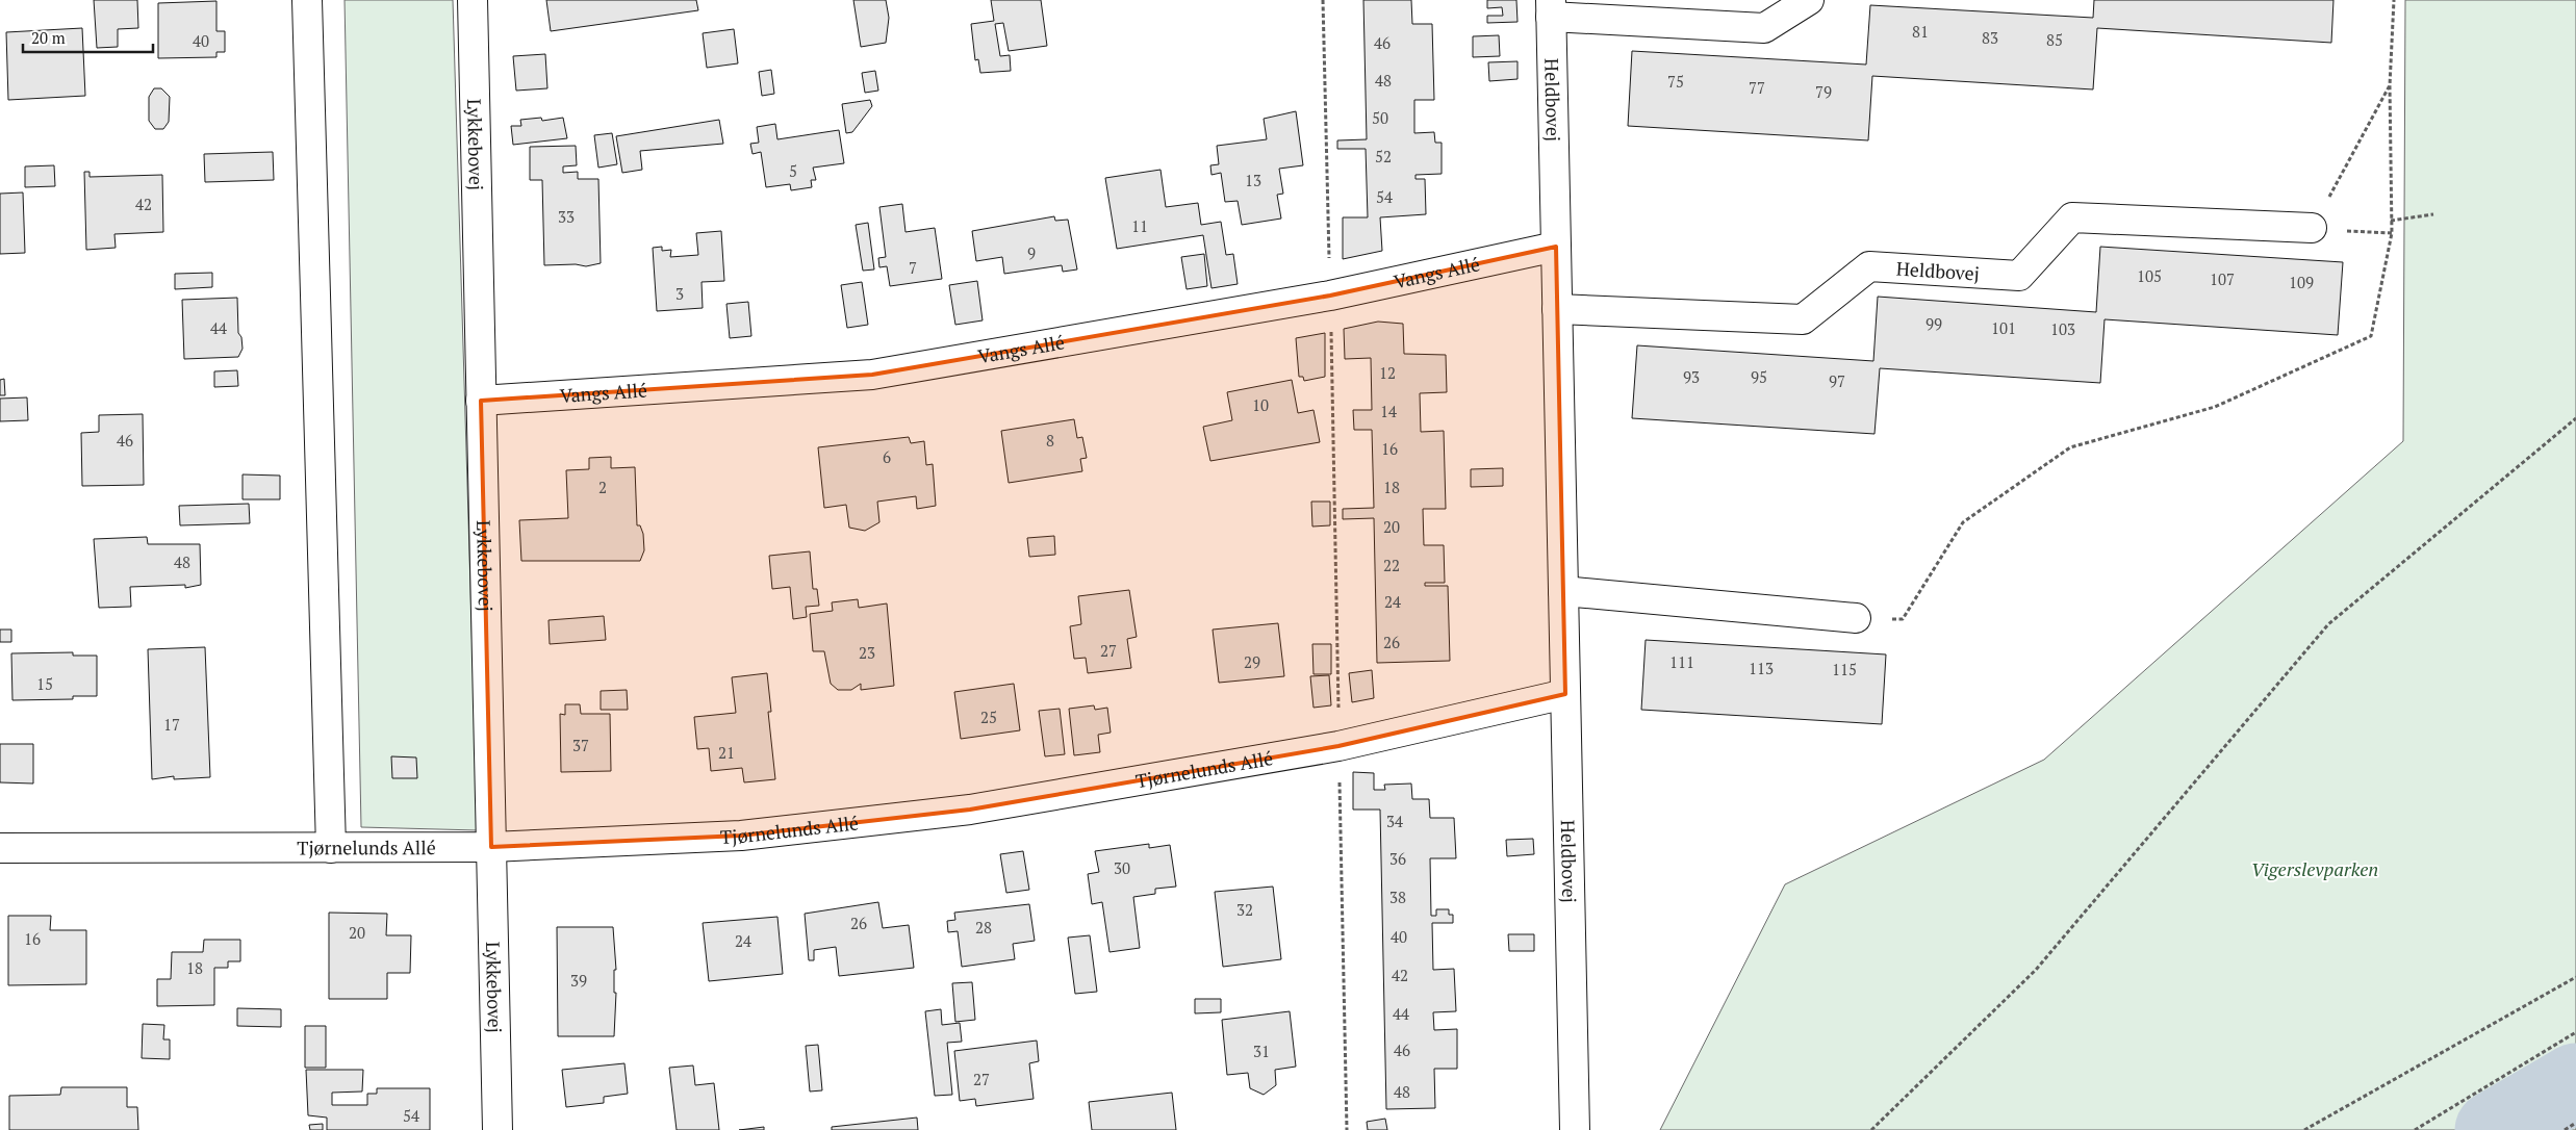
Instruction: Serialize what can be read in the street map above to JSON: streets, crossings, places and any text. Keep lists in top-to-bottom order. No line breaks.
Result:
{"streets":{"street":["Heldbovej","Lykkebovej","Vangs Allé","Tjørnelunds Allé"]},"crossings":[["Heldbovej","Vangs Allé"],["Heldbovej","Tjørnelunds Allé"],["Lykkebovej","Vangs Allé"],["Lykkebovej","Tjørnelunds Allé"]],"parks":["Vigerslevparken"],"house_numbers":["81","83","85","40","46","48","75","77","79","50","52","5","13","54","42","33","11","9","7","105","107","109","3","99","44","101","103","12","93","95","97","10","14","46","8","16","6","2","18","20","48","22","24","26","27","23","29","111","113","115","15","25","17","37","21","34","36","30","38","32","26","28","20","40","16","24","18","42","39","44","46","31","27","48","54"],"scale_bar":"20 m"}
